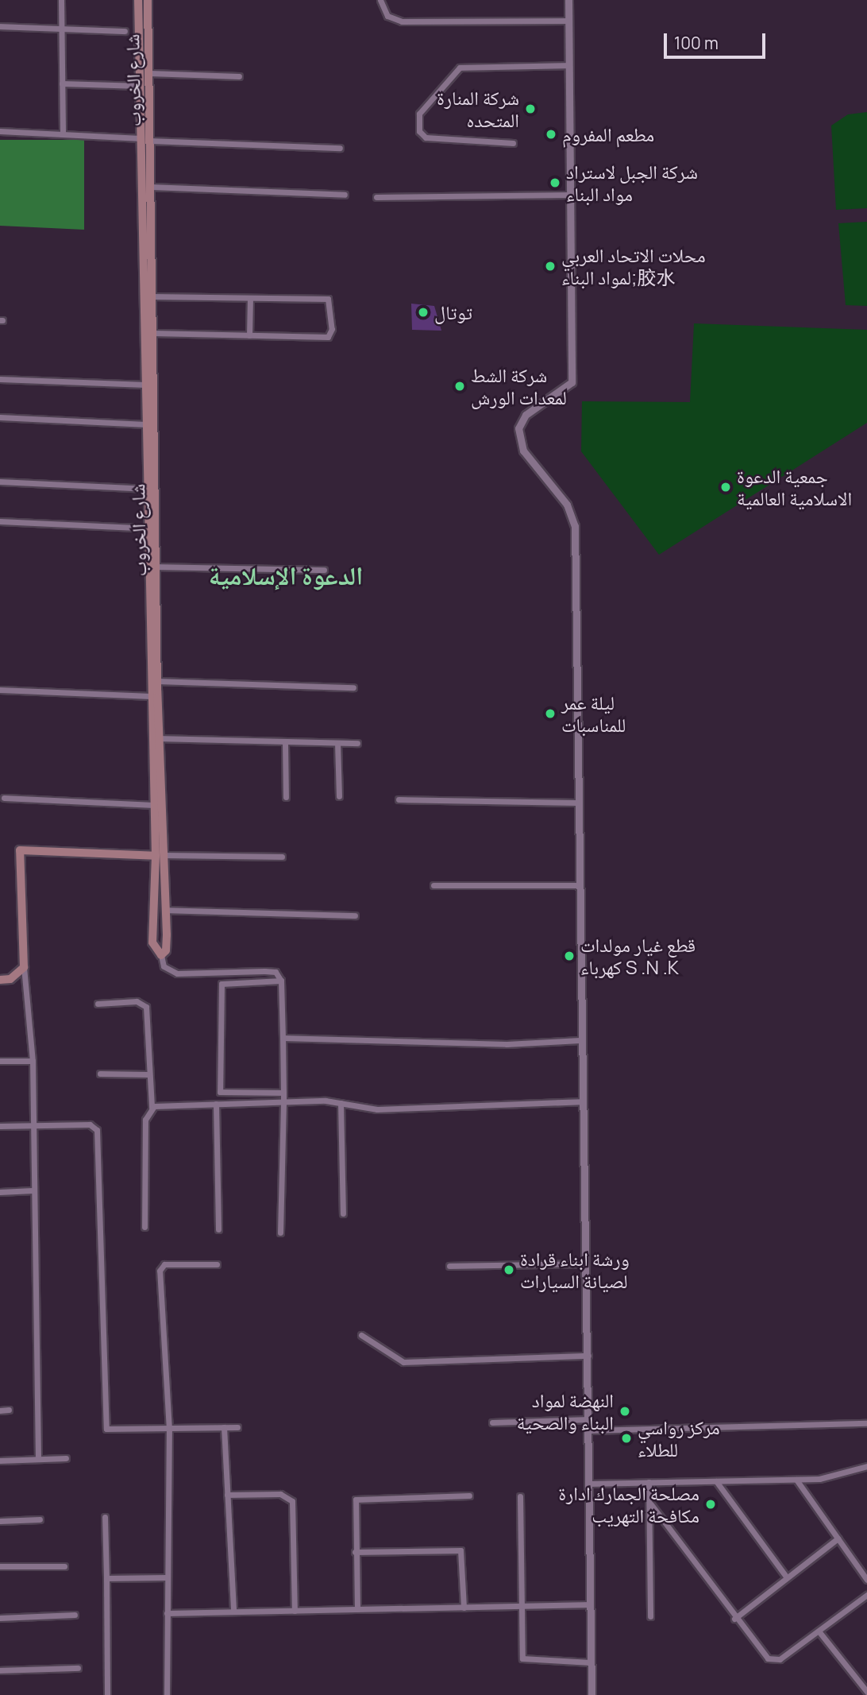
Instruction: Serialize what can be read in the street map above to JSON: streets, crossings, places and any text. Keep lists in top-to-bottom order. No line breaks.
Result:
{"streets":{"main road":["شارع الخروب"]},"districts":["الدعوة الإسلامية"],"places":["شركة المنارة المتحده","مطعم المفروم","شركة الجبل لاستراد مواد البناء","محلات الاتحاد العربي لمواد البناء;胶水","توتال","شركة الشط لمعدات الورش","جمعية الدعوة الاسلامية العالمية","ليلة عمر للمناسبات","قطع غيار مولدات كهرباء S .N .K","ورشة ابناء قرادة لصيانة السيارات","النهضة لمواد البناء والصحية","مركز رواسي للطلاء","مصلحة الجمارك ادارة مكافحة التهريب"],"scale_bar":"100 m"}
